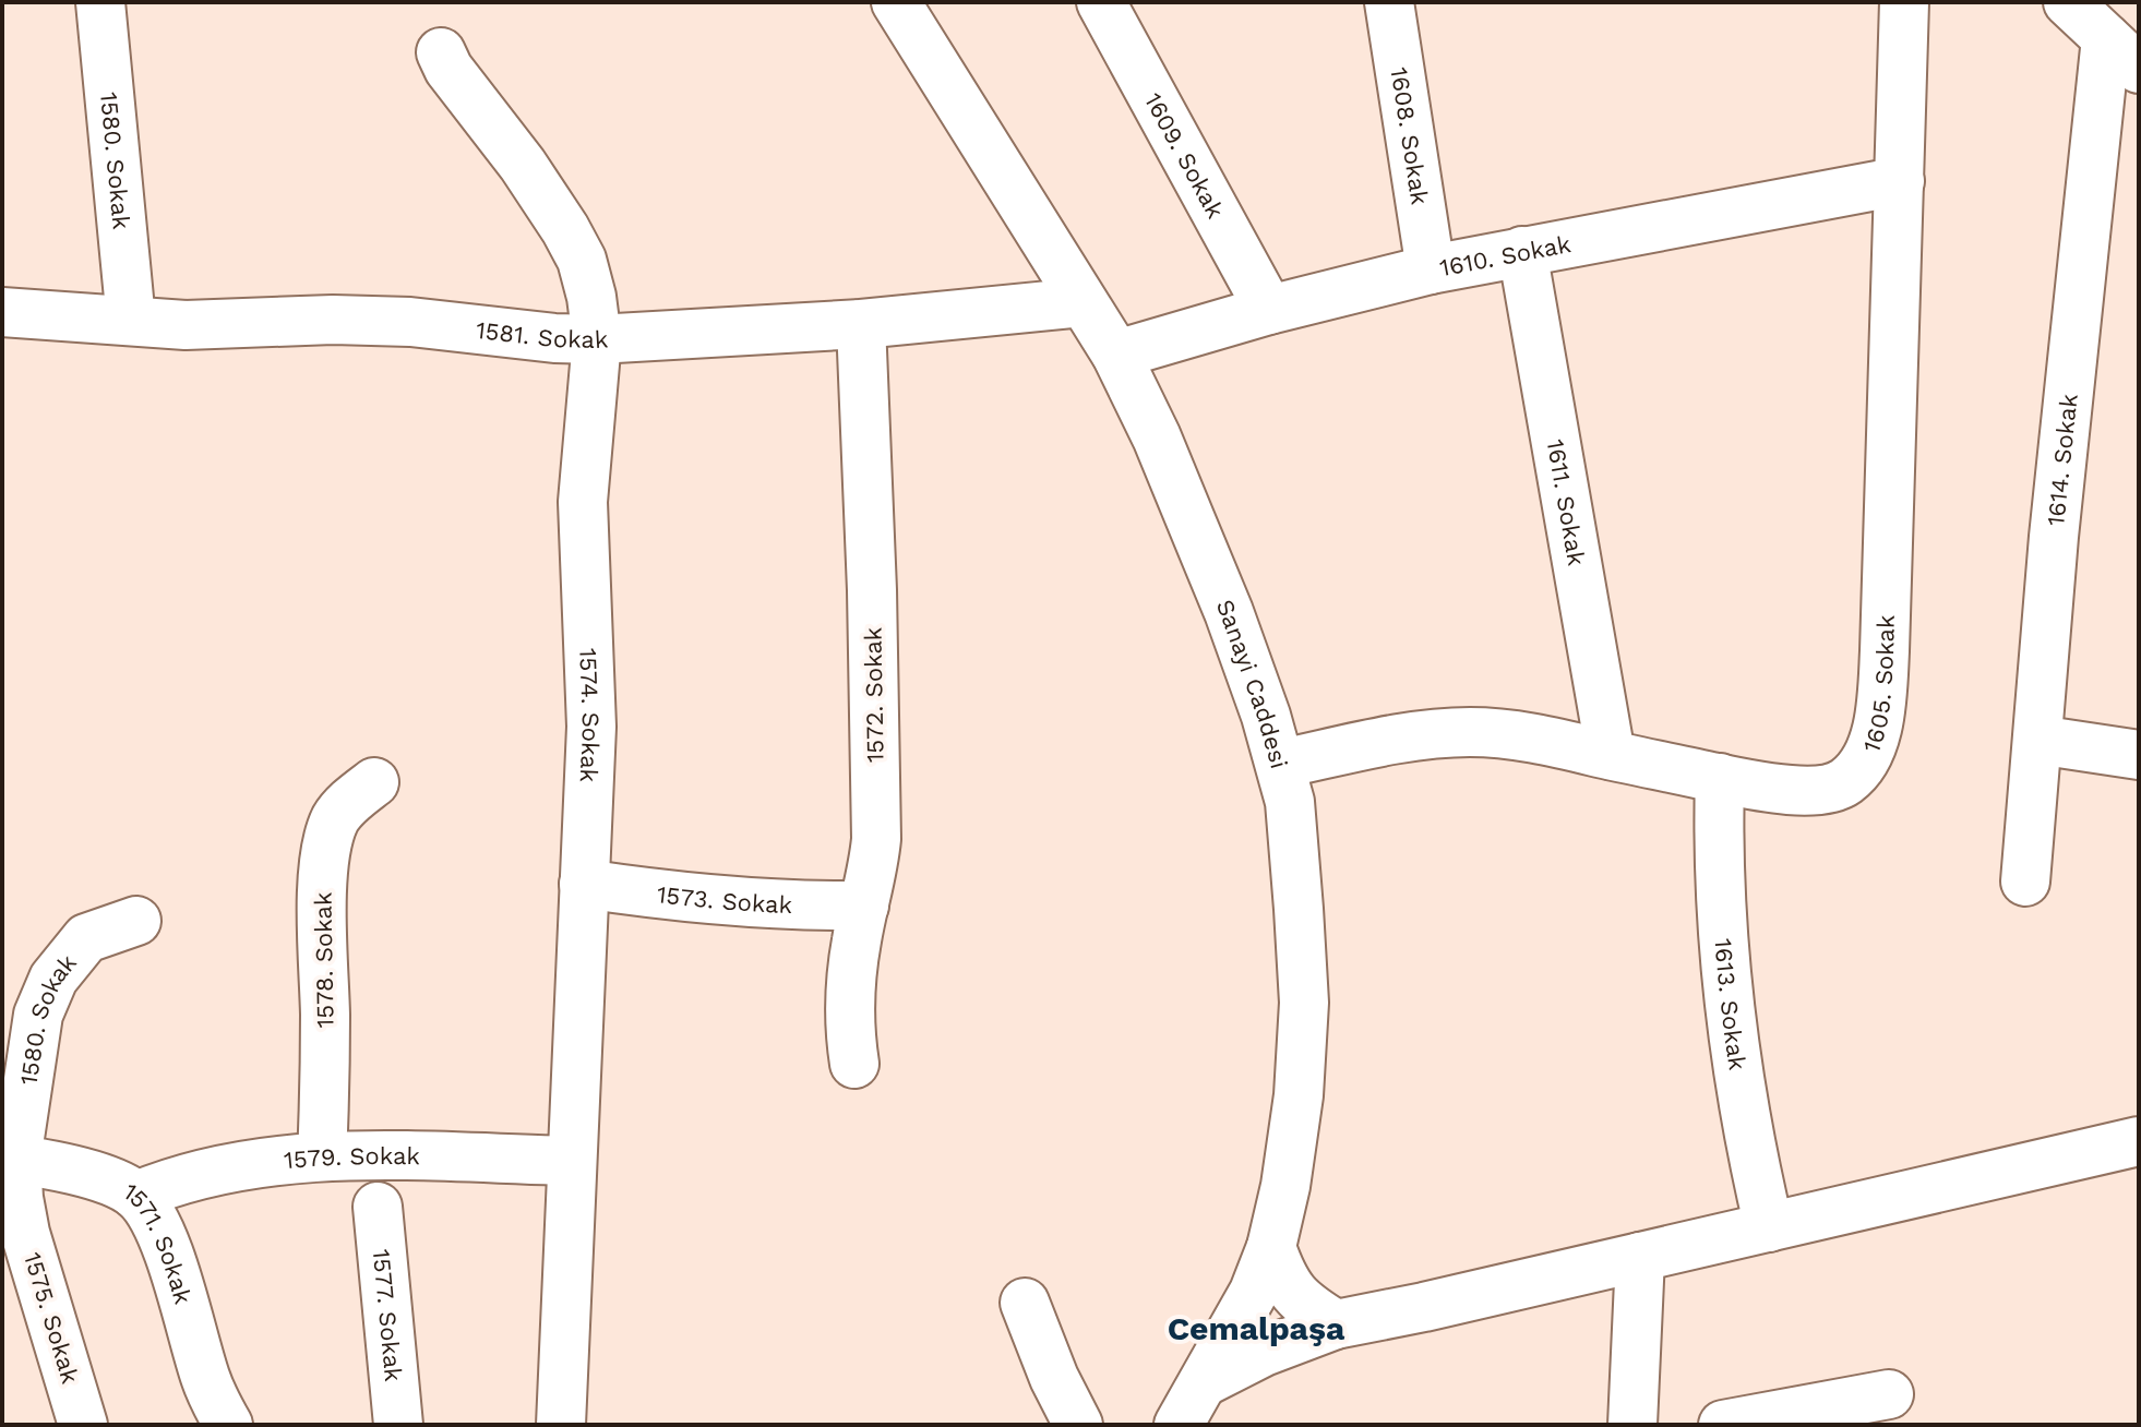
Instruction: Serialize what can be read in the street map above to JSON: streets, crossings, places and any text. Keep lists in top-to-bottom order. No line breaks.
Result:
{"streets":{"street":["1608. Sokak","1609. Sokak","1580. Sokak","1610. Sokak","1581. Sokak","1614. Sokak","1611. Sokak","1605. Sokak","Sanayi Caddesi","1572. Sokak","1574. Sokak","1573. Sokak","1578. Sokak","1613. Sokak","1579. Sokak","1571. Sokak","1577. Sokak","1575. Sokak"]},"crossings":[["1608. Sokak","1610. Sokak"],["1609. Sokak","1610. Sokak"],["1580. Sokak","1581. Sokak"],["1580. Sokak","1571. Sokak"],["1580. Sokak","1575. Sokak"],["1610. Sokak","1611. Sokak"],["1610. Sokak","1605. Sokak"],["1610. Sokak","Sanayi Caddesi"],["1581. Sokak","Sanayi Caddesi"],["1581. Sokak","1572. Sokak"],["1581. Sokak","1574. Sokak"],["1611. Sokak","1605. Sokak"],["1605. Sokak","Sanayi Caddesi"],["1605. Sokak","1613. Sokak"],["1572. Sokak","1573. Sokak"],["1574. Sokak","1573. Sokak"],["1574. Sokak","1579. Sokak"],["1578. Sokak","1579. Sokak"],["1579. Sokak","1571. Sokak"],["1571. Sokak","1575. Sokak"]],"districts":["Cemalpaşa"]}
